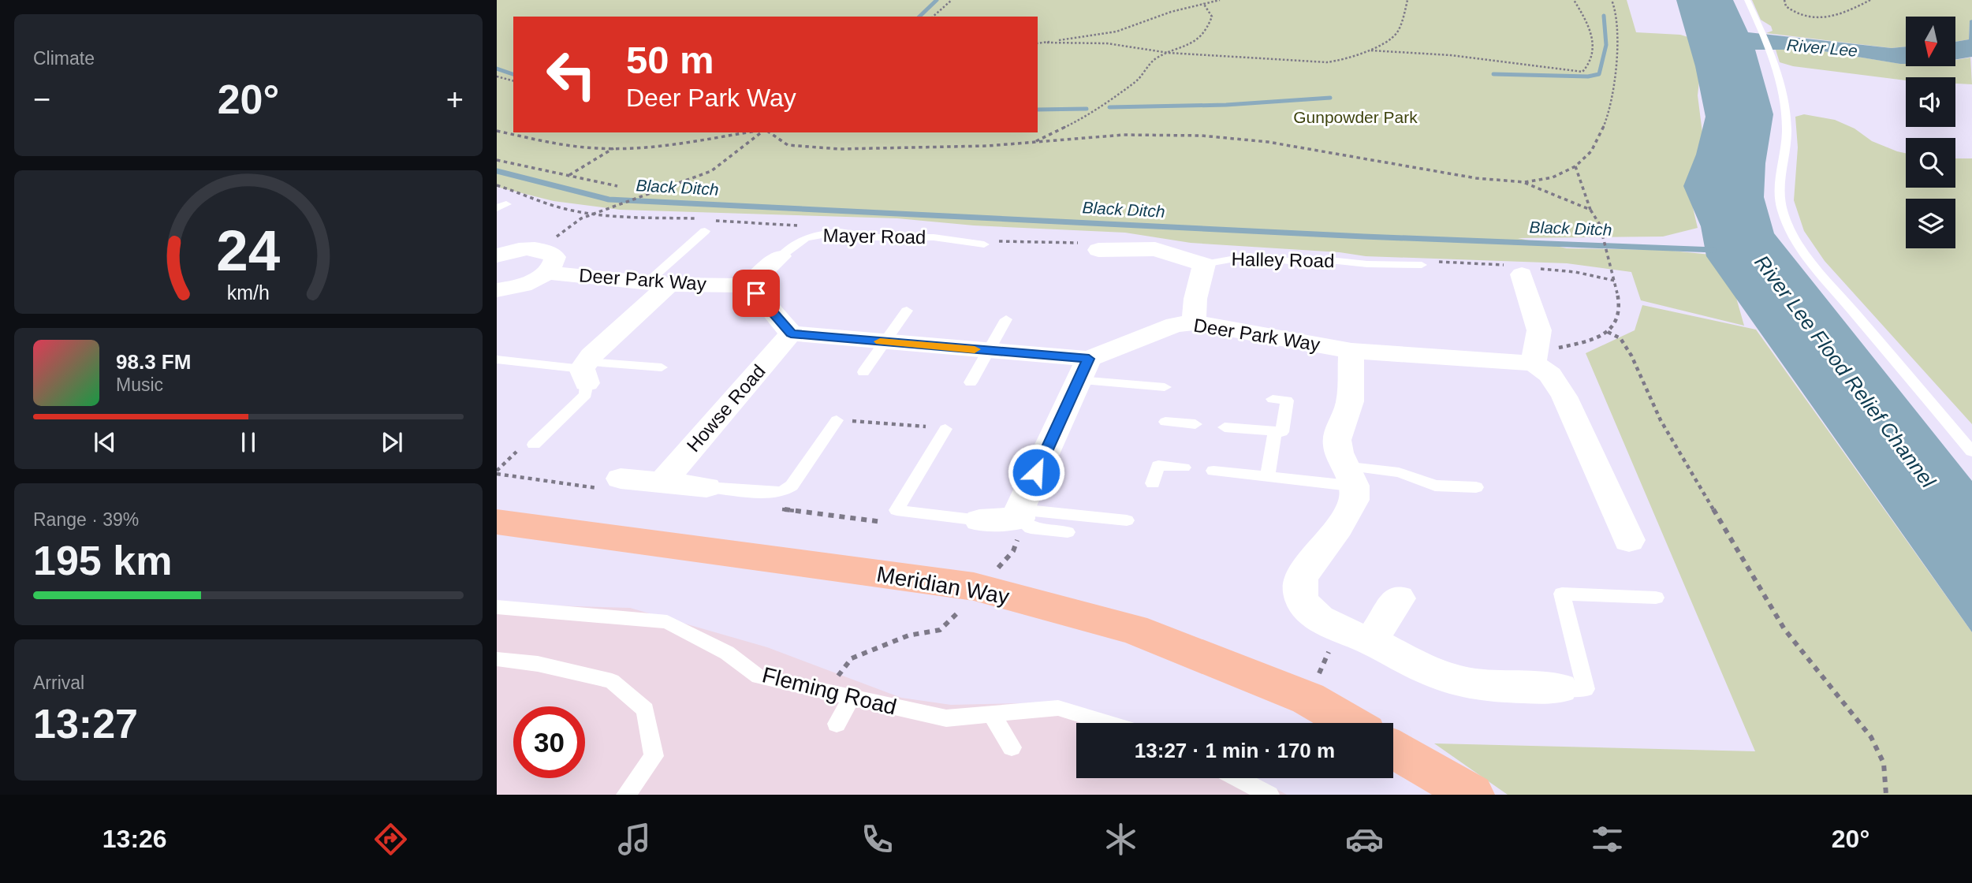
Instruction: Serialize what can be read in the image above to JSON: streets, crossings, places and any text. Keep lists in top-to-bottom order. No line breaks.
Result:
{"streets":{"main road":["Meridian Way"],"street":["Mayer Road","Halley Road","Deer Park Way","Howse Road"],"lane":["Fleming Road"]},"crossings":[["Mayer Road","Deer Park Way"],["Halley Road","Deer Park Way"],["Deer Park Way","Howse Road"]],"water":["River Lee","Black Ditch","River Lee Flood Relief Channel"],"parks":["Gunpowder Park"],"north":"bottom","page":{"tile":["Climate",["Range · 39%","195 km"],["Arrival","13:27"]],"turn":["50 m","Deer Park Way"],"heat":["−","20°","+"],"song":["98.3 FM","Music"],"limit":"30","trip":"13:27 · 1 min · 170 m","tabs":["13:26","20°"],"gauge":["24","km/h"]}}
